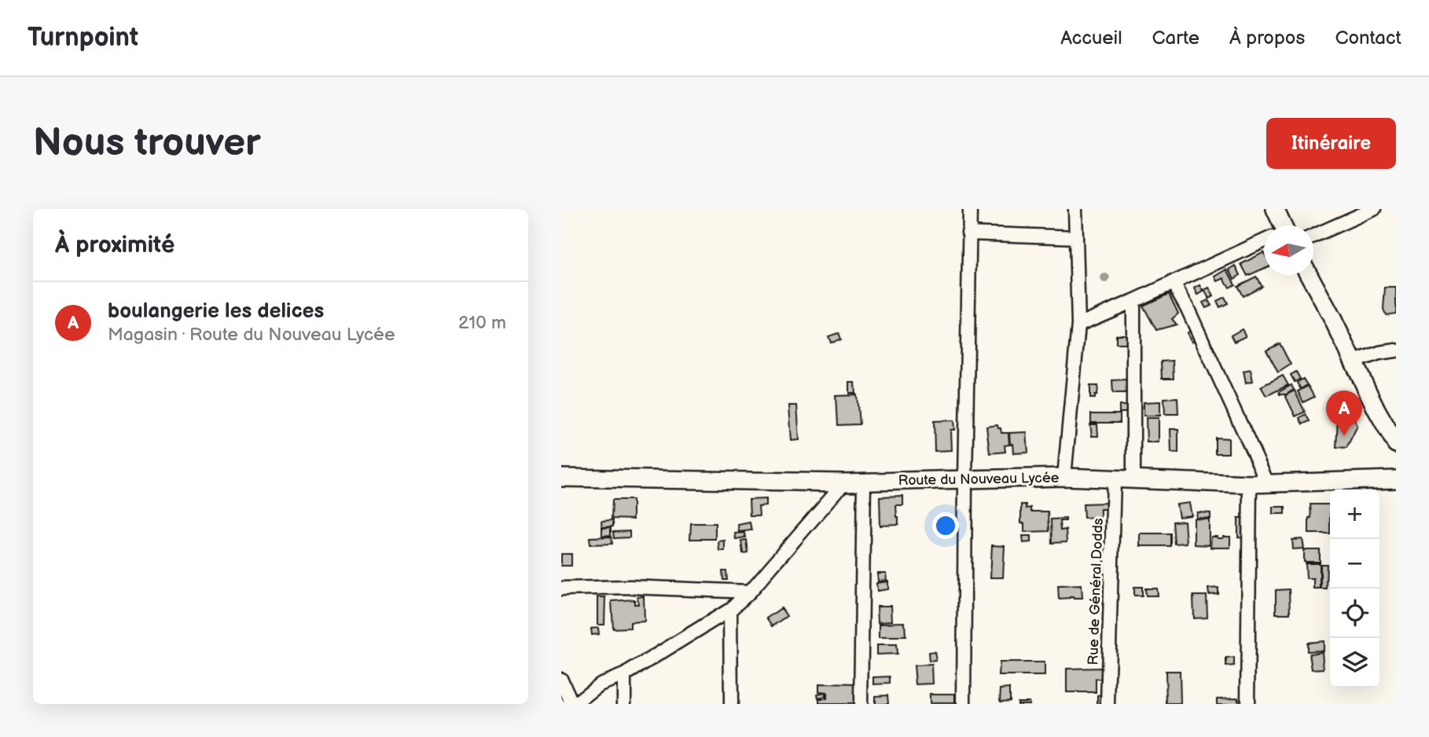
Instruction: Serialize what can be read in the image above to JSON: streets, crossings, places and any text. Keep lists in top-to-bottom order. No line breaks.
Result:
{"streets":{"street":["Route du Nouveau Lycée","Rue de Général Dodds"]},"crossings":[["Route du Nouveau Lycée","Rue de Général Dodds"]],"north":"left","page":{"header":"Turnpoint","nav":["Accueil","Carte","À propos","Contact"],"buttons":"Itinéraire","title":"Nous trouver","heading":"À proximité","list":[{"mark":"A","name":"boulangerie les delices","note":"Magasin · Route du Nouveau Lycée","value":"210 m"}],"pins":"A","map_buttons":["+","−"]}}
